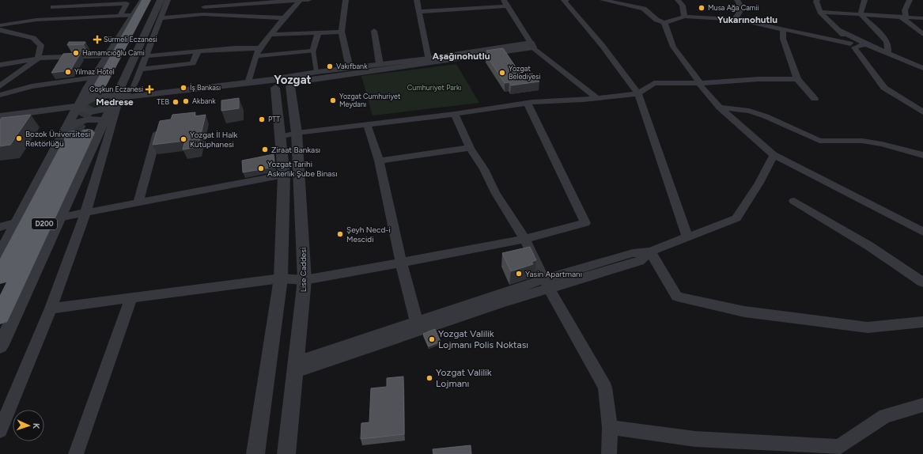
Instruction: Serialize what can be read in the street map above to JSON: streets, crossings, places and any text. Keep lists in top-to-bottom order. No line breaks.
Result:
{"streets":{"highway":["D200"],"street":["Lise Caddesi"]},"districts":["Yukarınohutlu","Aşağınohutlu","Yozgat","Medrese"],"parks":["Cumhuriyet Parkı"],"places":{"other":["Musa Ağa Camii","Hamamcıoğlu Cami","Vakıfbank","Yilmaz Hotel","Yozgat Belediyesi","İş Bankası","Yozgat Cumhuriyet Meydanı","Akbank","TEB","PTT","Bozok Üniversitesi Rektörlüğü","Yozgat İl Halk Kütüphanesi","Ziraat Bankası","Yozgat Tarihi Askerlik Şube Binası","Şeyh Necd-i Mescidi","Yasin Apartmanı","Yozgat Valilik Lojmanı Polis Noktası","Yozgat Valilik Lojmanı"],"health":["Sürmeli Eczanesi","Coşkun Eczanesi"]},"north":"right"}
